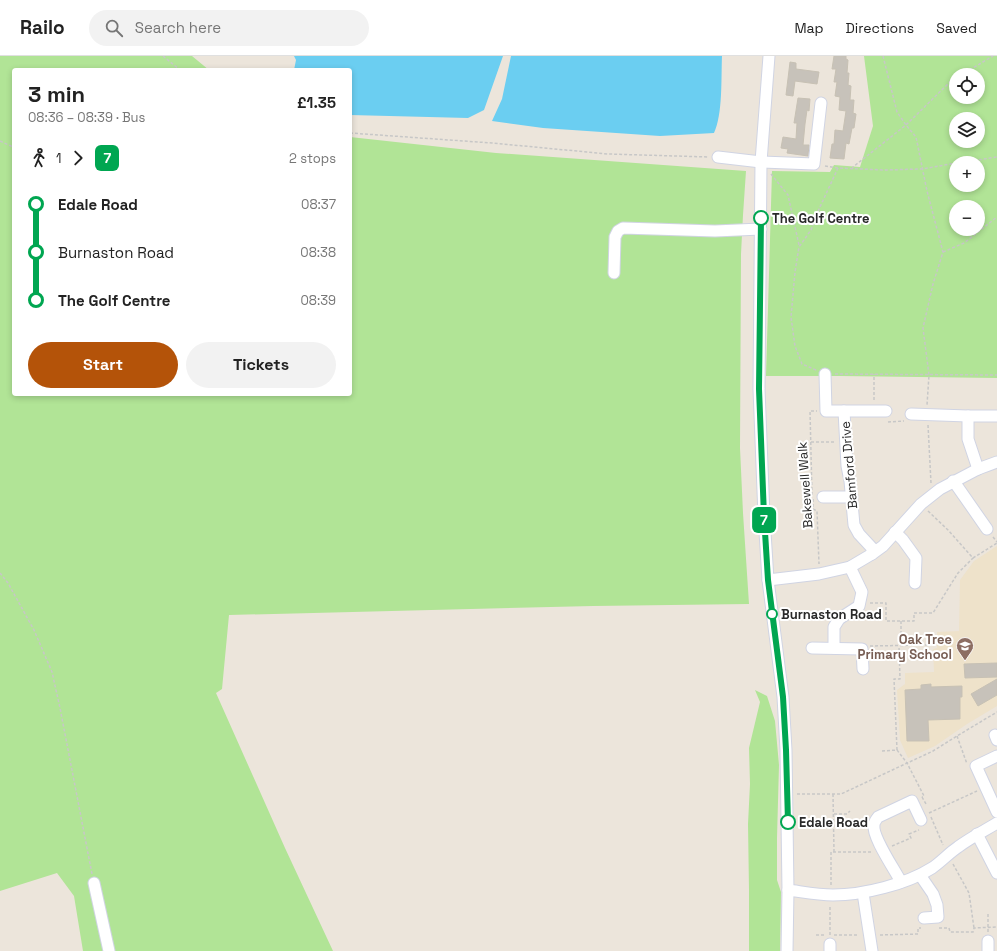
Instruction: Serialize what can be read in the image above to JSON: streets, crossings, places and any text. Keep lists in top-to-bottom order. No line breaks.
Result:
{"streets":{"street":["Bamford Drive"],"path":["Bakewell Walk"]},"places":{"other":["The Golf Centre","Burnaston Road","Edale Road"],"school or university":["Oak Tree Primary School"]},"lines":["bus line 7"],"page":{"header":"Railo","search":"Search here","nav":["Map","Directions","Saved"],"on_map":"7","map_buttons":["+","−"],"heading":["3 min","08:36 – 08:39 · Bus","£1.35"],"legs":["1","7","2 stops"],"list":[{"name":"Edale Road","value":"08:37"},{"name":"Burnaston Road","value":"08:38"},{"name":"The Golf Centre","value":"08:39"}],"buttons":["Start","Tickets"]}}
